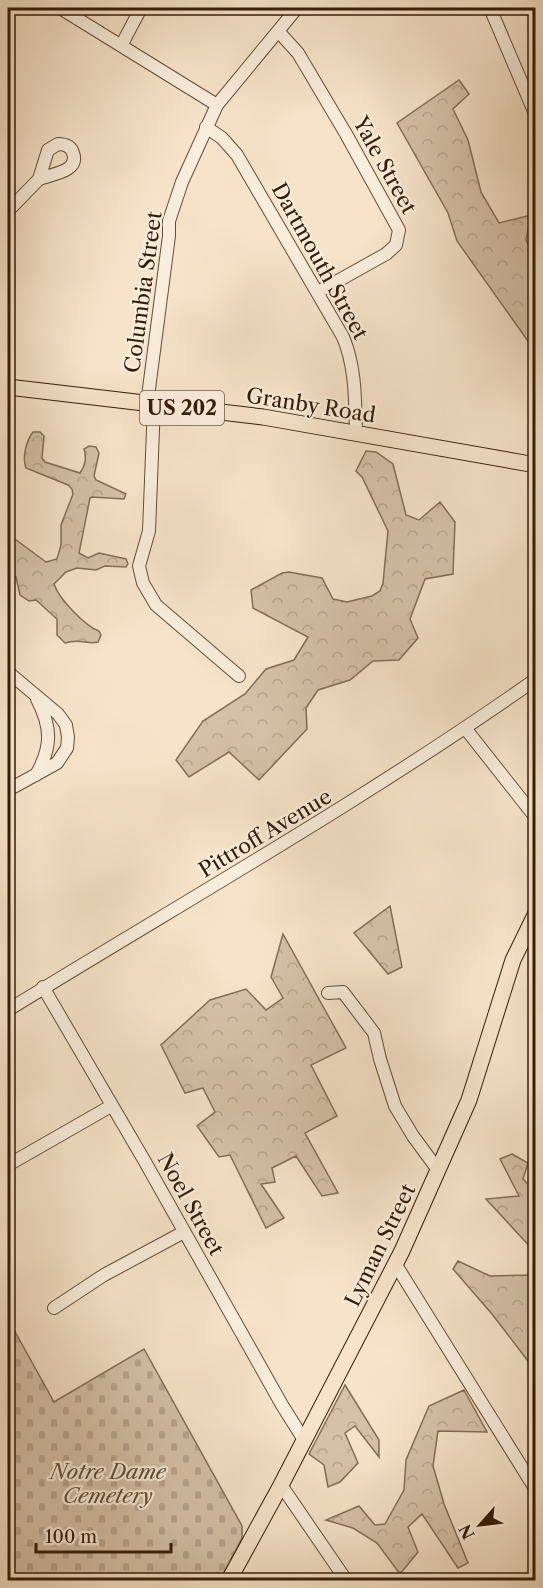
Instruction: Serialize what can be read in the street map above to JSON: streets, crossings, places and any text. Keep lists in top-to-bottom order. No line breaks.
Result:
{"streets":{"main road":["Granby Road","US 202","Lyman Street"],"street":["Yale Street","Dartmouth Street","Columbia Street","Pittroff Avenue","Noel Street"]},"crossings":[["Yale Street","Dartmouth Street"],["Yale Street","Columbia Street"],["Dartmouth Street","Columbia Street"],["Dartmouth Street","Granby Road"],["Columbia Street","Granby Road"],["Pittroff Avenue","Noel Street"],["Noel Street","Lyman Street"]],"parks":["Notre Dame Cemetery"],"scale_bar":"100 m","north":"bottom left"}
